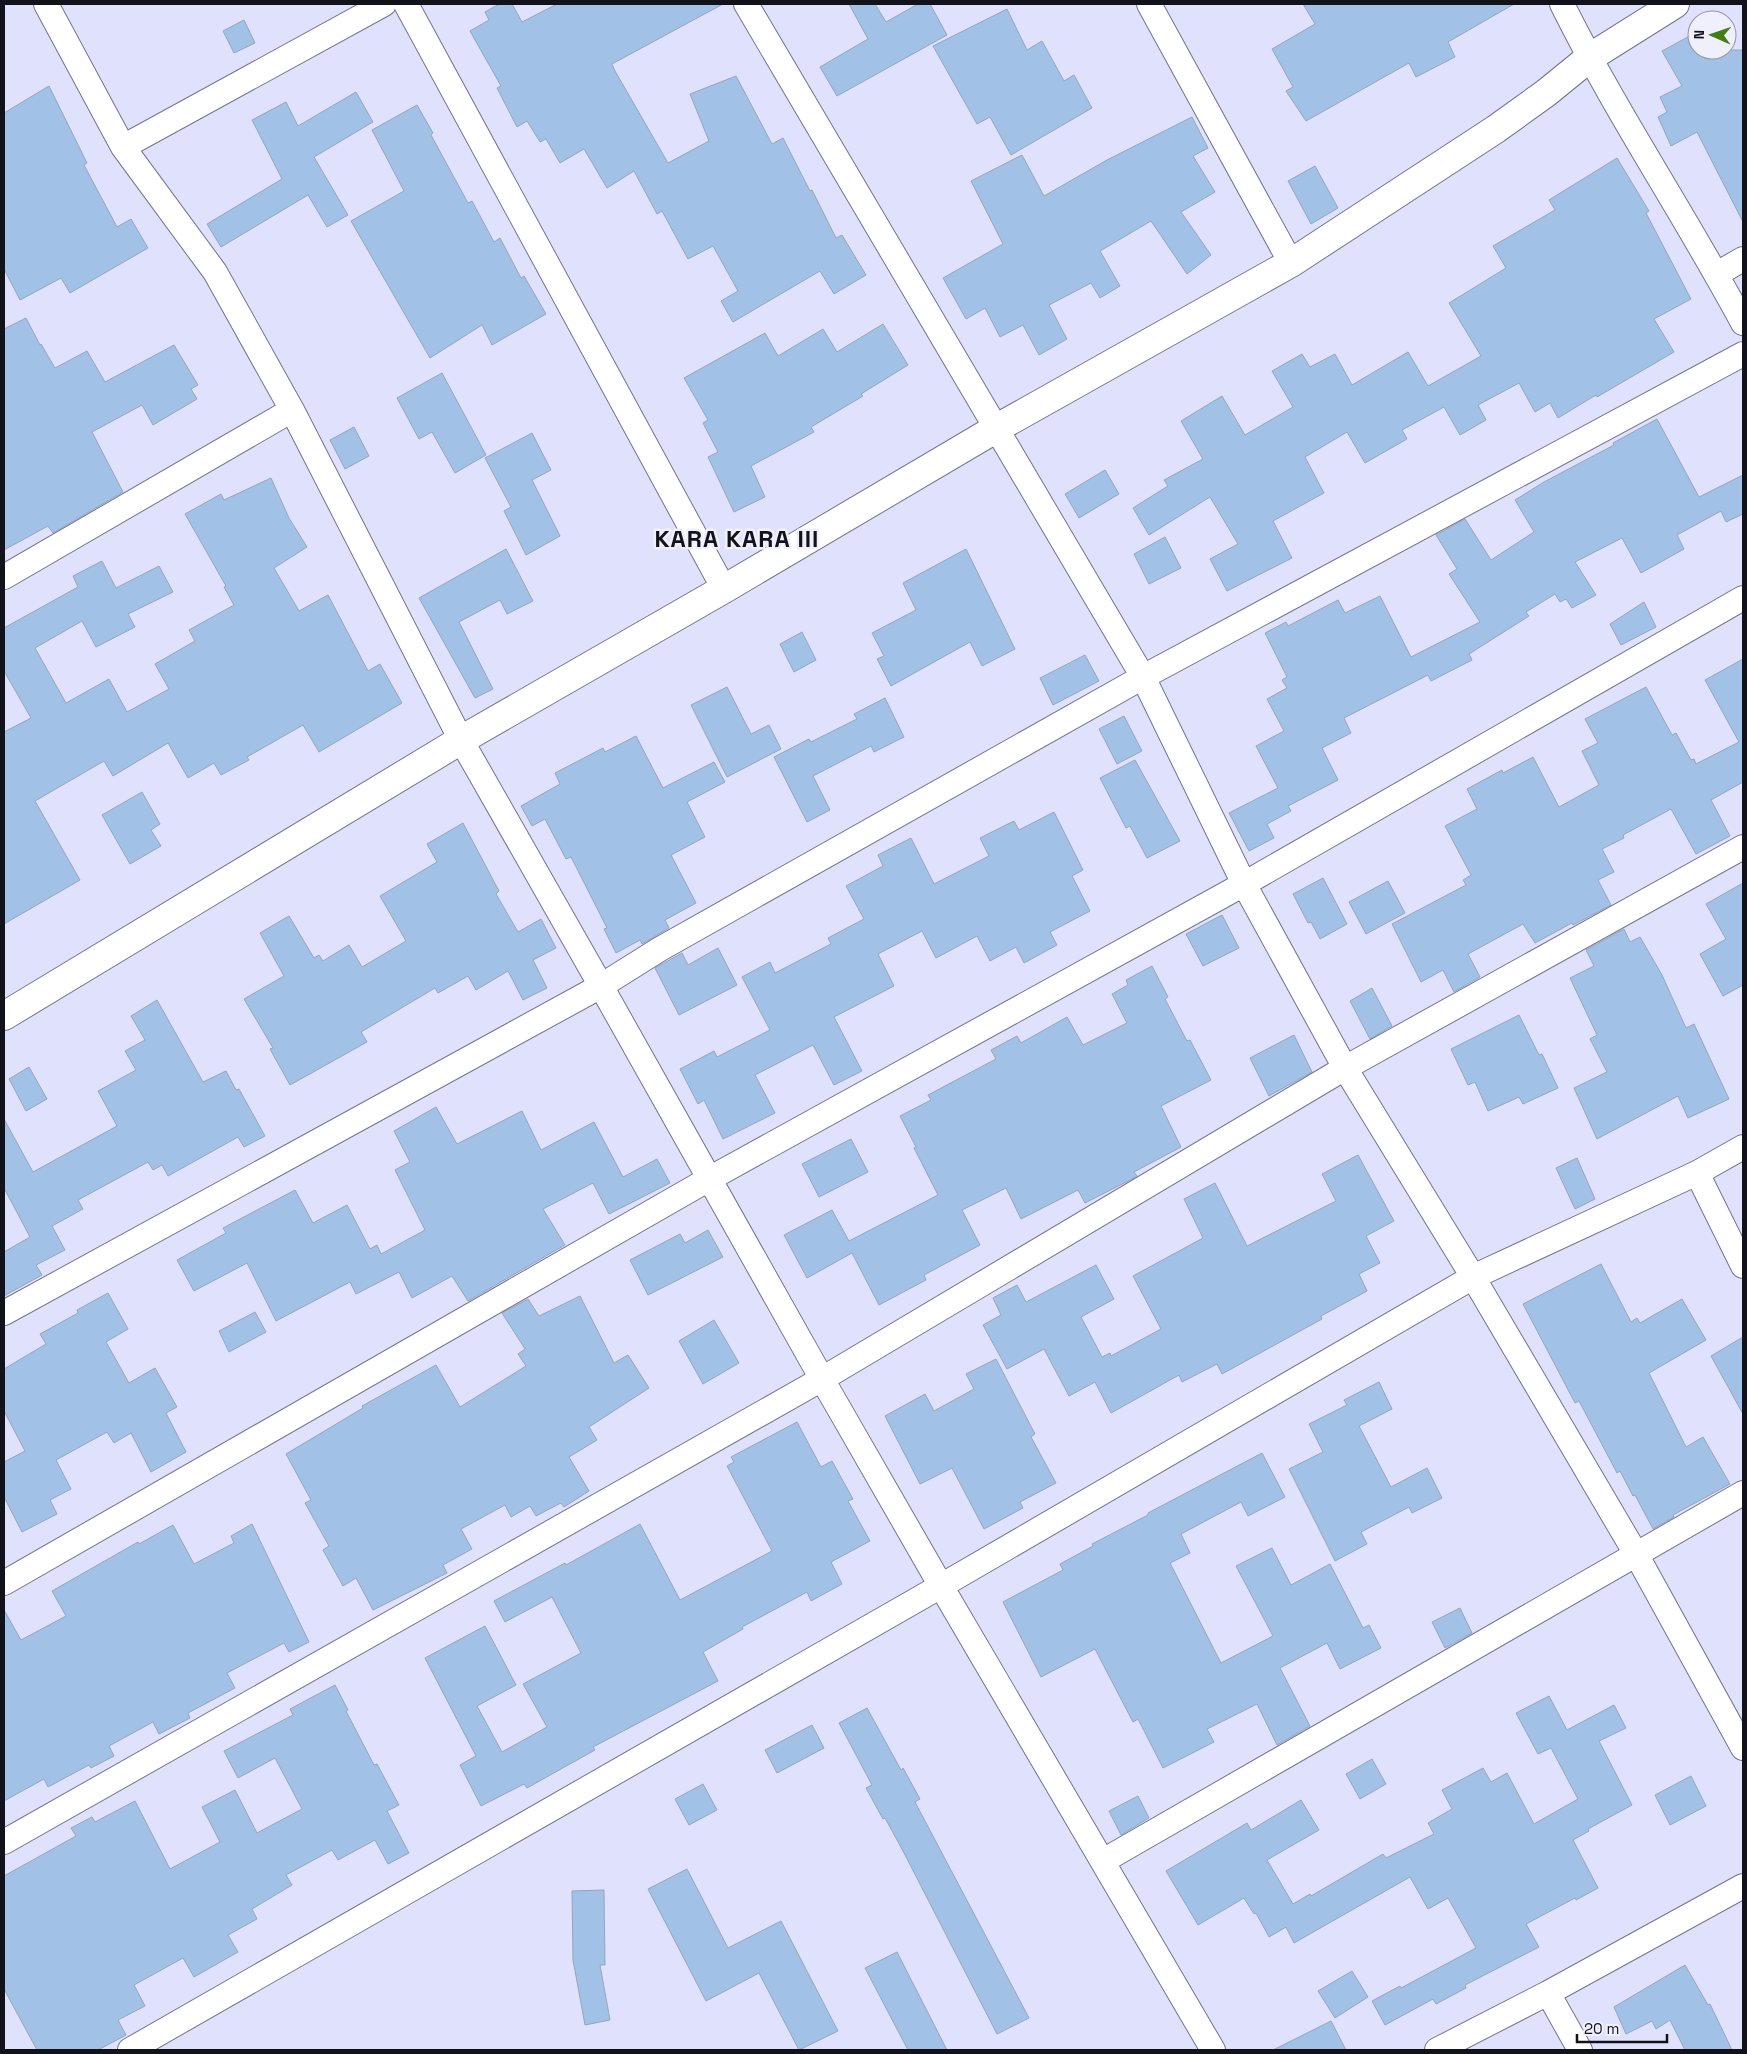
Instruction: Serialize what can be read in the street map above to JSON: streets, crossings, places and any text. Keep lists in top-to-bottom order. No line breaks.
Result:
{"districts":["KARA KARA III"],"scale_bar":"20 m","north":"left"}
